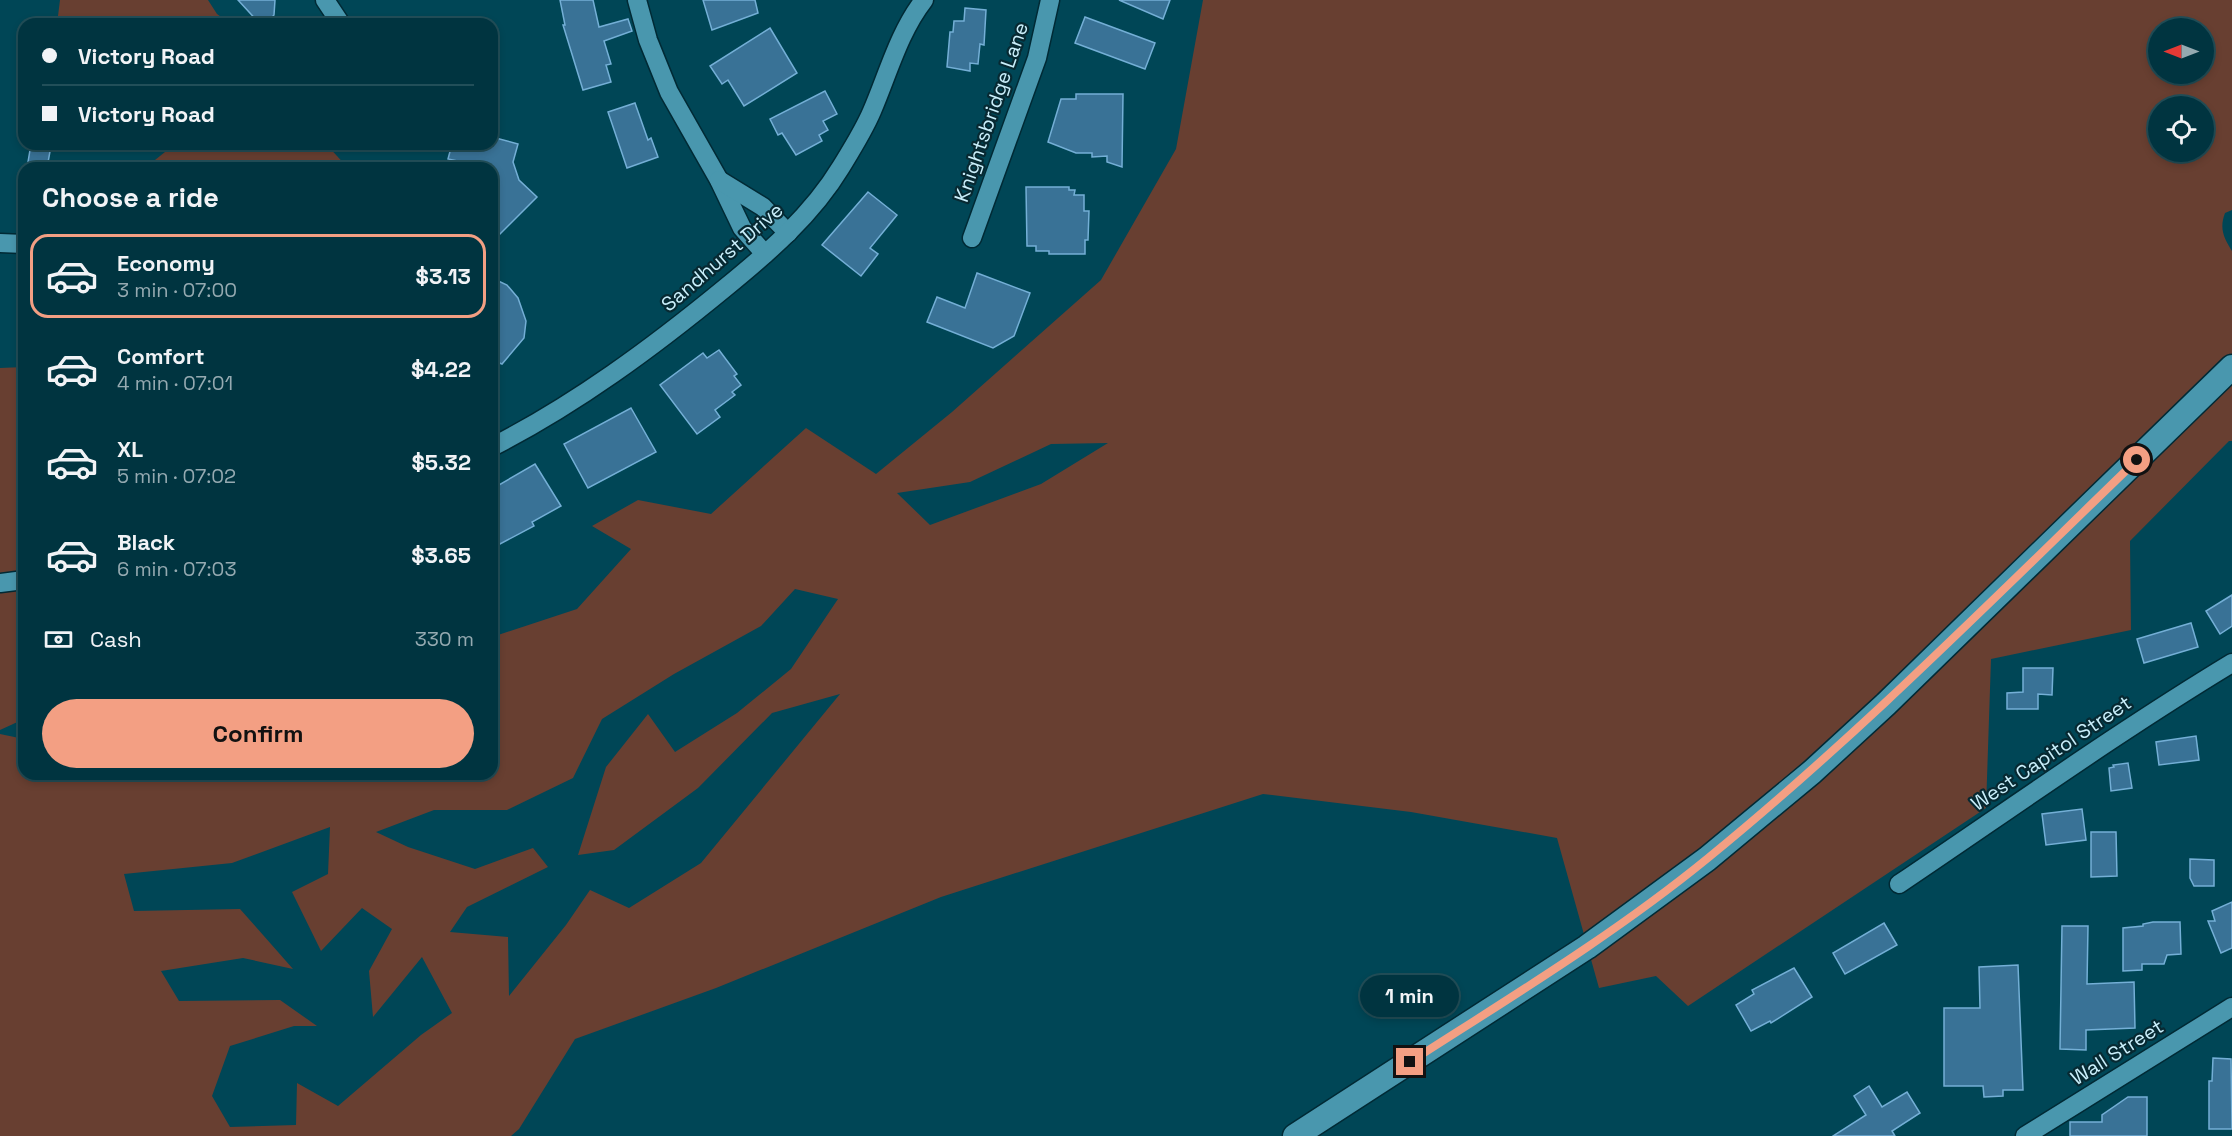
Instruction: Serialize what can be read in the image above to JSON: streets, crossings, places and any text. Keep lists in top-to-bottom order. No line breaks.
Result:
{"streets":{"street":["Knightsbridge Lane","Sandhurst Drive","West Capitol Street","Wall Street"]},"north":"left","page":{"banner":["Victory Road","Victory Road"],"heading":"Choose a ride","list":[{"name":"Economy","note":"3 min · 07:00","value":"$3.13"},{"name":"Comfort","note":"4 min · 07:01","value":"$4.22"},{"name":"XL","note":"5 min · 07:02","value":"$5.32"},{"name":"Black","note":"6 min · 07:03","value":"$3.65"}],"pay":["Cash","330 m"],"buttons":"Confirm","bubble":"1 min"}}
